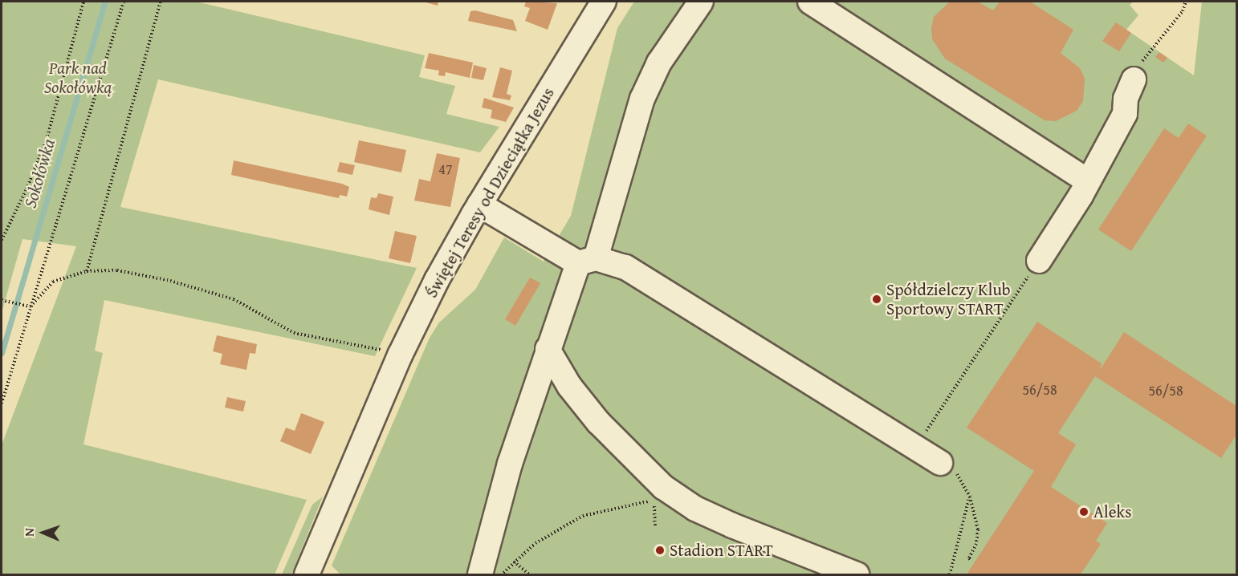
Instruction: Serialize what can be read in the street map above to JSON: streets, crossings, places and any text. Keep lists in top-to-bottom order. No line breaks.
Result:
{"streets":{"street":["Świętej Teresy od Dzieciątka Jezus"]},"water":["Sokołówka"],"parks":["Park nad Sokołówką"],"places":["Spółdzielczy Klub Sportowy START","Aleks","Stadion START"],"house_numbers":["47","56/58","56/58"],"north":"left"}
